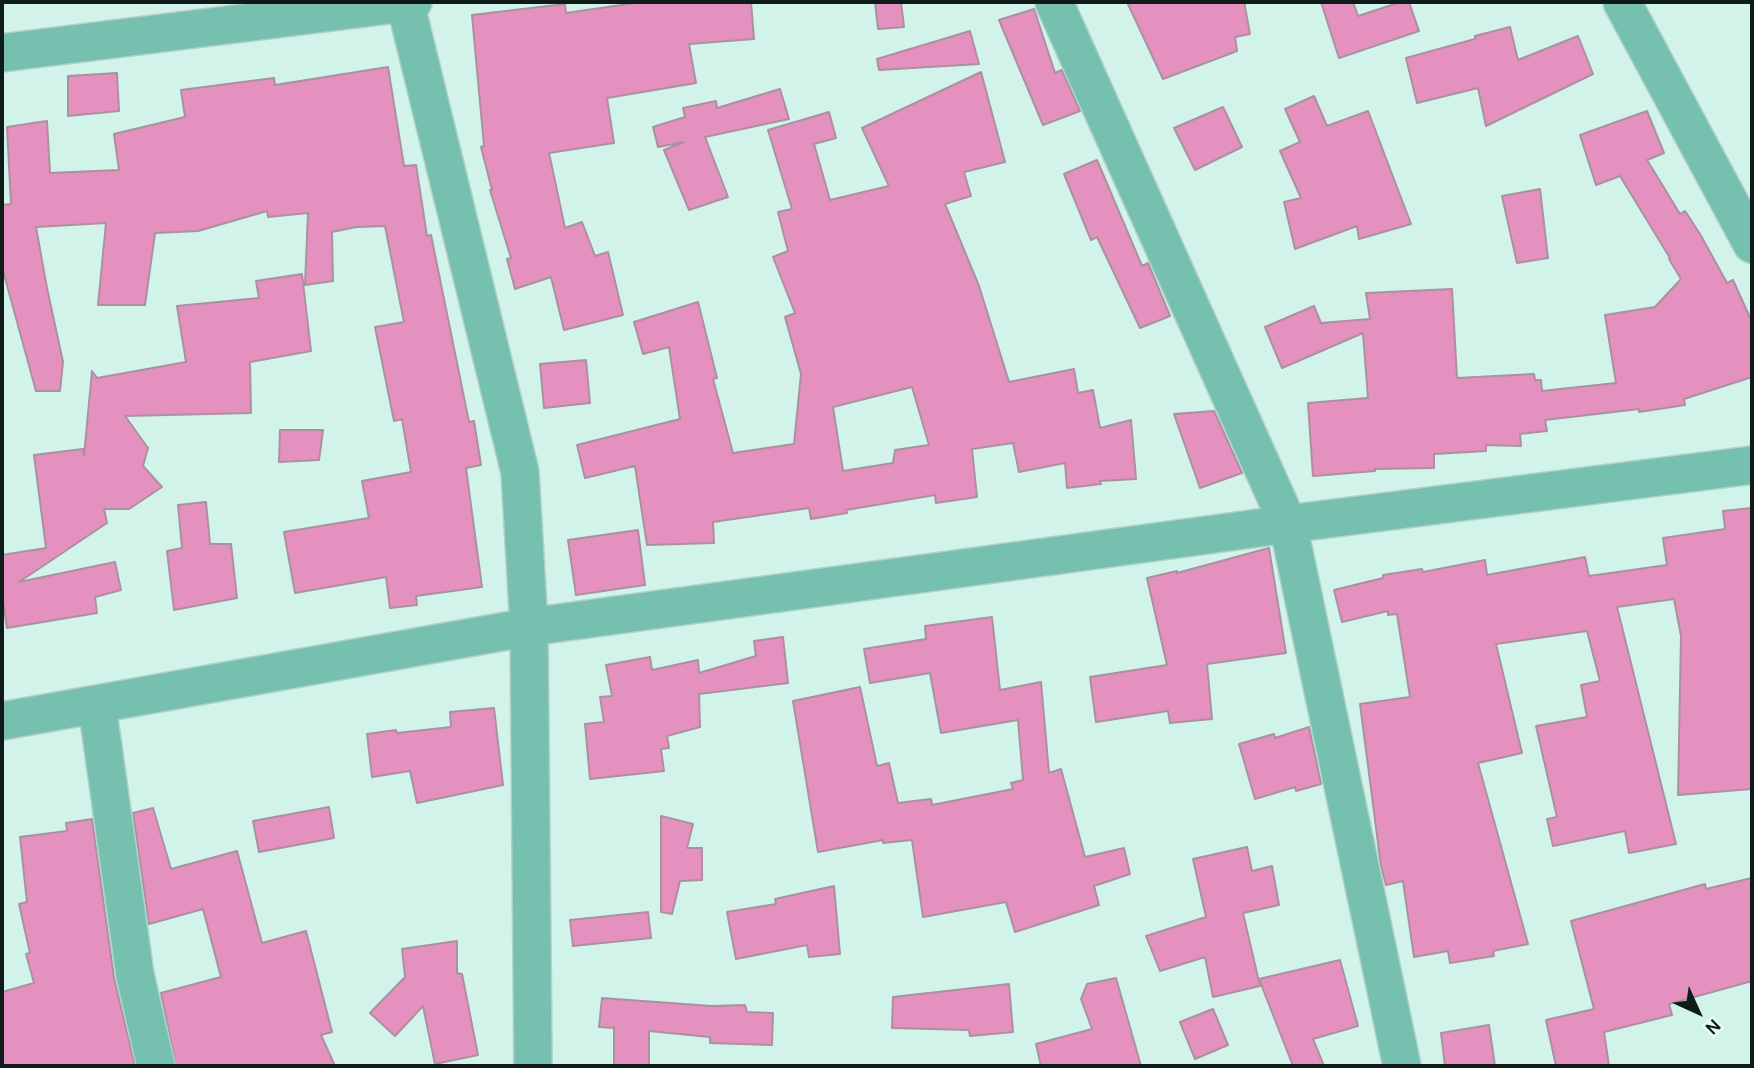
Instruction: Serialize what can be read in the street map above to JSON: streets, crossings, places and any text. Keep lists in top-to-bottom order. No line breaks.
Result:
{"north":"bottom right"}
